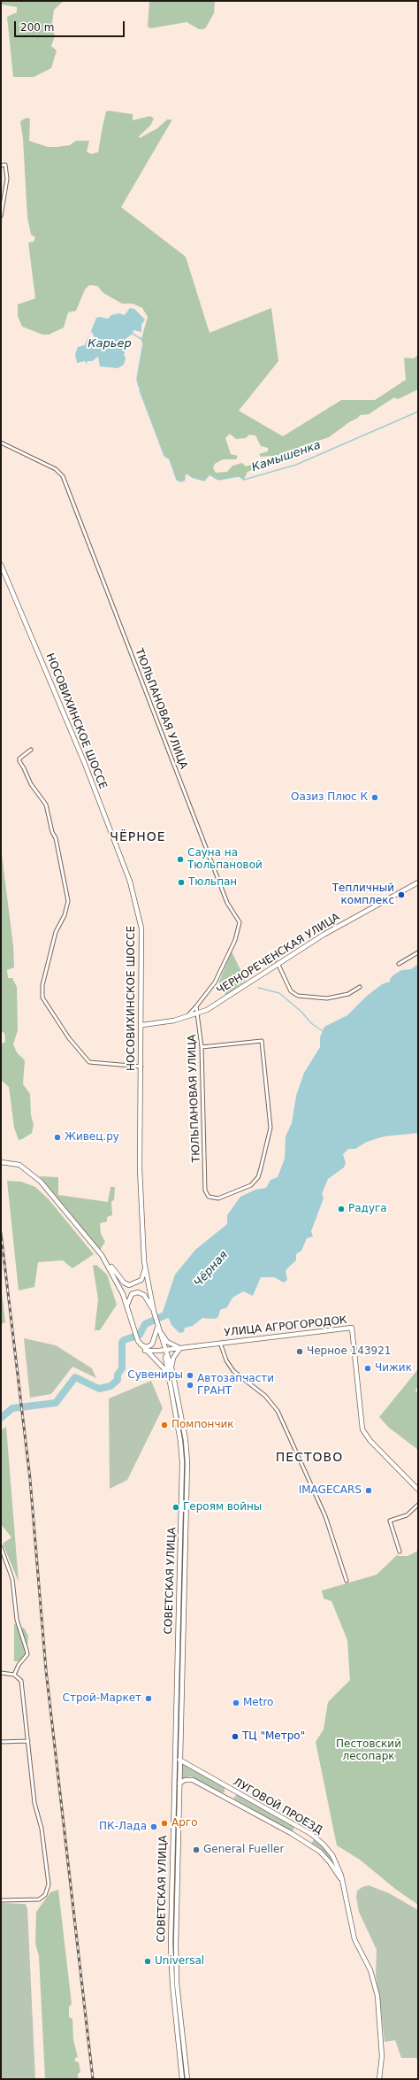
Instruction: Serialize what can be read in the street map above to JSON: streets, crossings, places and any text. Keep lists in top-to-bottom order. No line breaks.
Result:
{"streets":{"main road":["НОСОВИХИНСКОЕ ШОССЕ","ЧЕРНОРЕЧЕНСКАЯ УЛИЦА","УЛИЦА АГРОГОРОДОК","СОВЕТСКАЯ УЛИЦА","ЛУГОВОЙ ПРОЕЗД"],"street":["ТЮЛЬПАНОВАЯ УЛИЦА"]},"crossings":[["ТЮЛЬПАНОВАЯ УЛИЦА","ЧЕРНОРЕЧЕНСКАЯ УЛИЦА"],["НОСОВИХИНСКОЕ ШОССЕ","ЧЕРНОРЕЧЕНСКАЯ УЛИЦА"],["НОСОВИХИНСКОЕ ШОССЕ","УЛИЦА АГРОГОРОДОК"],["НОСОВИХИНСКОЕ ШОССЕ","СОВЕТСКАЯ УЛИЦА"],["УЛИЦА АГРОГОРОДОК","СОВЕТСКАЯ УЛИЦА"],["СОВЕТСКАЯ УЛИЦА","ЛУГОВОЙ ПРОЕЗД"]],"districts":["ЧЁРНОЕ","ПЕСТОВО"],"water":["Карьер","Камышенка","Чёрная"],"parks":["Пестовский лесопарк"],"places":["Оазиз Плюс К","Сауна на Тюльпановой","Тюльпан","Тепличный комплекс","Живец.ру","Радуга","Черное 143921","Чижик","Сувениры","Автозапчасти ГРАНТ","Помпончик","IMAGECARS","Героям войны","Строй-Маркет","Metro","ТЦ \"Метро\"","Арго","ПК-Лада","General Fueller","Universal"],"scale_bar":"200 m"}
